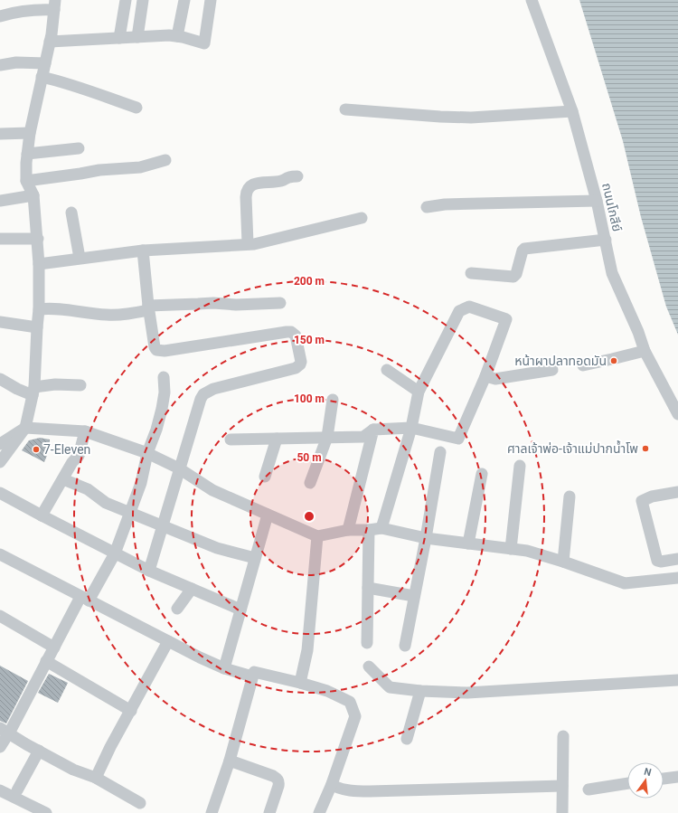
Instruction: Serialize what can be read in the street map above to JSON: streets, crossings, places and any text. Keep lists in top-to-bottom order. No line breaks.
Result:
{"streets":{"street":["ถนนโกสีย์"]},"places":["หน้าผาปลาทอดมัน","ศาลเจ้าพ่อ-เจ้าแม่ปากน้ำโพ","7-Eleven"],"north":"top","rings":["200 m","150 m","100 m","50 m"]}
